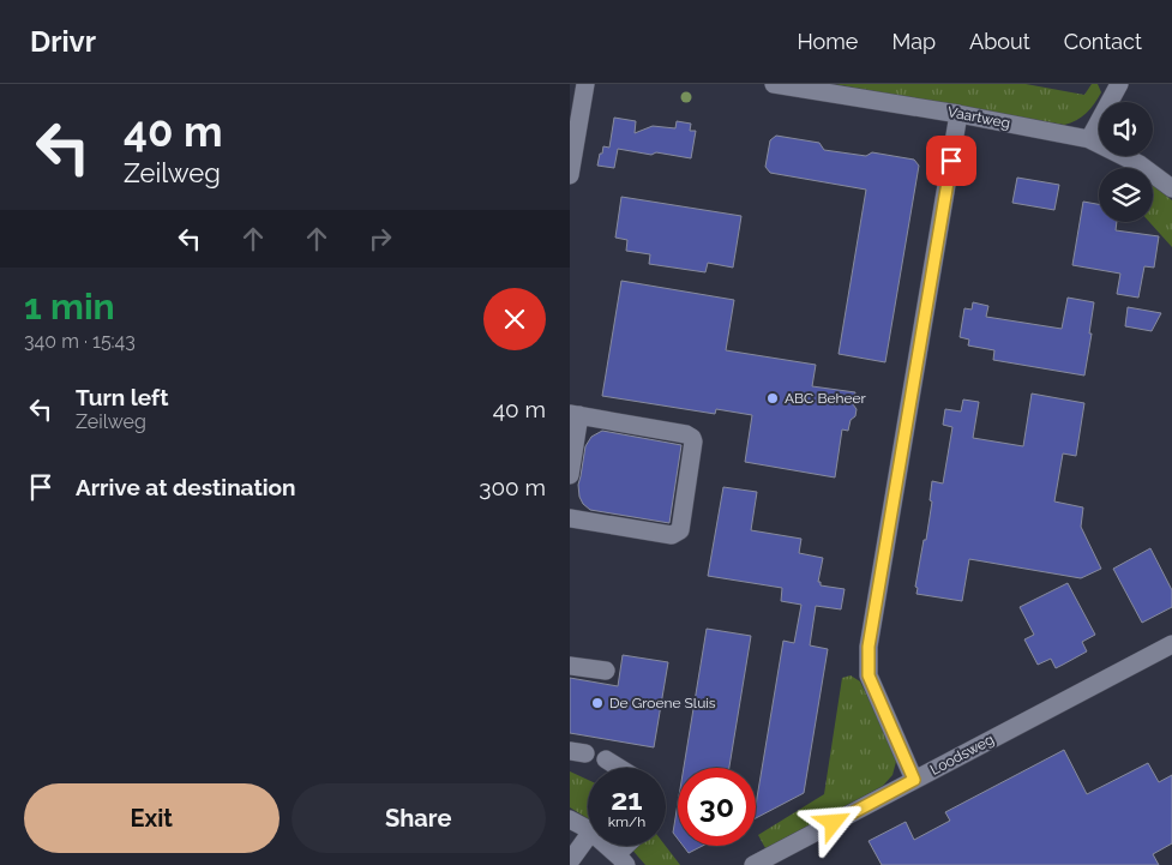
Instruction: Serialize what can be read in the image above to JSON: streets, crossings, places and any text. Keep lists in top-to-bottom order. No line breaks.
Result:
{"streets":{"street":["Vaartweg","Loodsweg"]},"places":["ABC Beheer","De Groene Sluis"],"page":{"header":"Drivr","nav":["Home","Map","About","Contact"],"turn":["40 m","Zeilweg"],"heading":["1 min","340 m · 15:43"],"list":[{"name":"Turn left","note":"Zeilweg","value":"40 m"},{"name":"Arrive at destination","value":"300 m"}],"speed":"21 km/h","limit":"30","buttons":["Exit","Share"]}}
